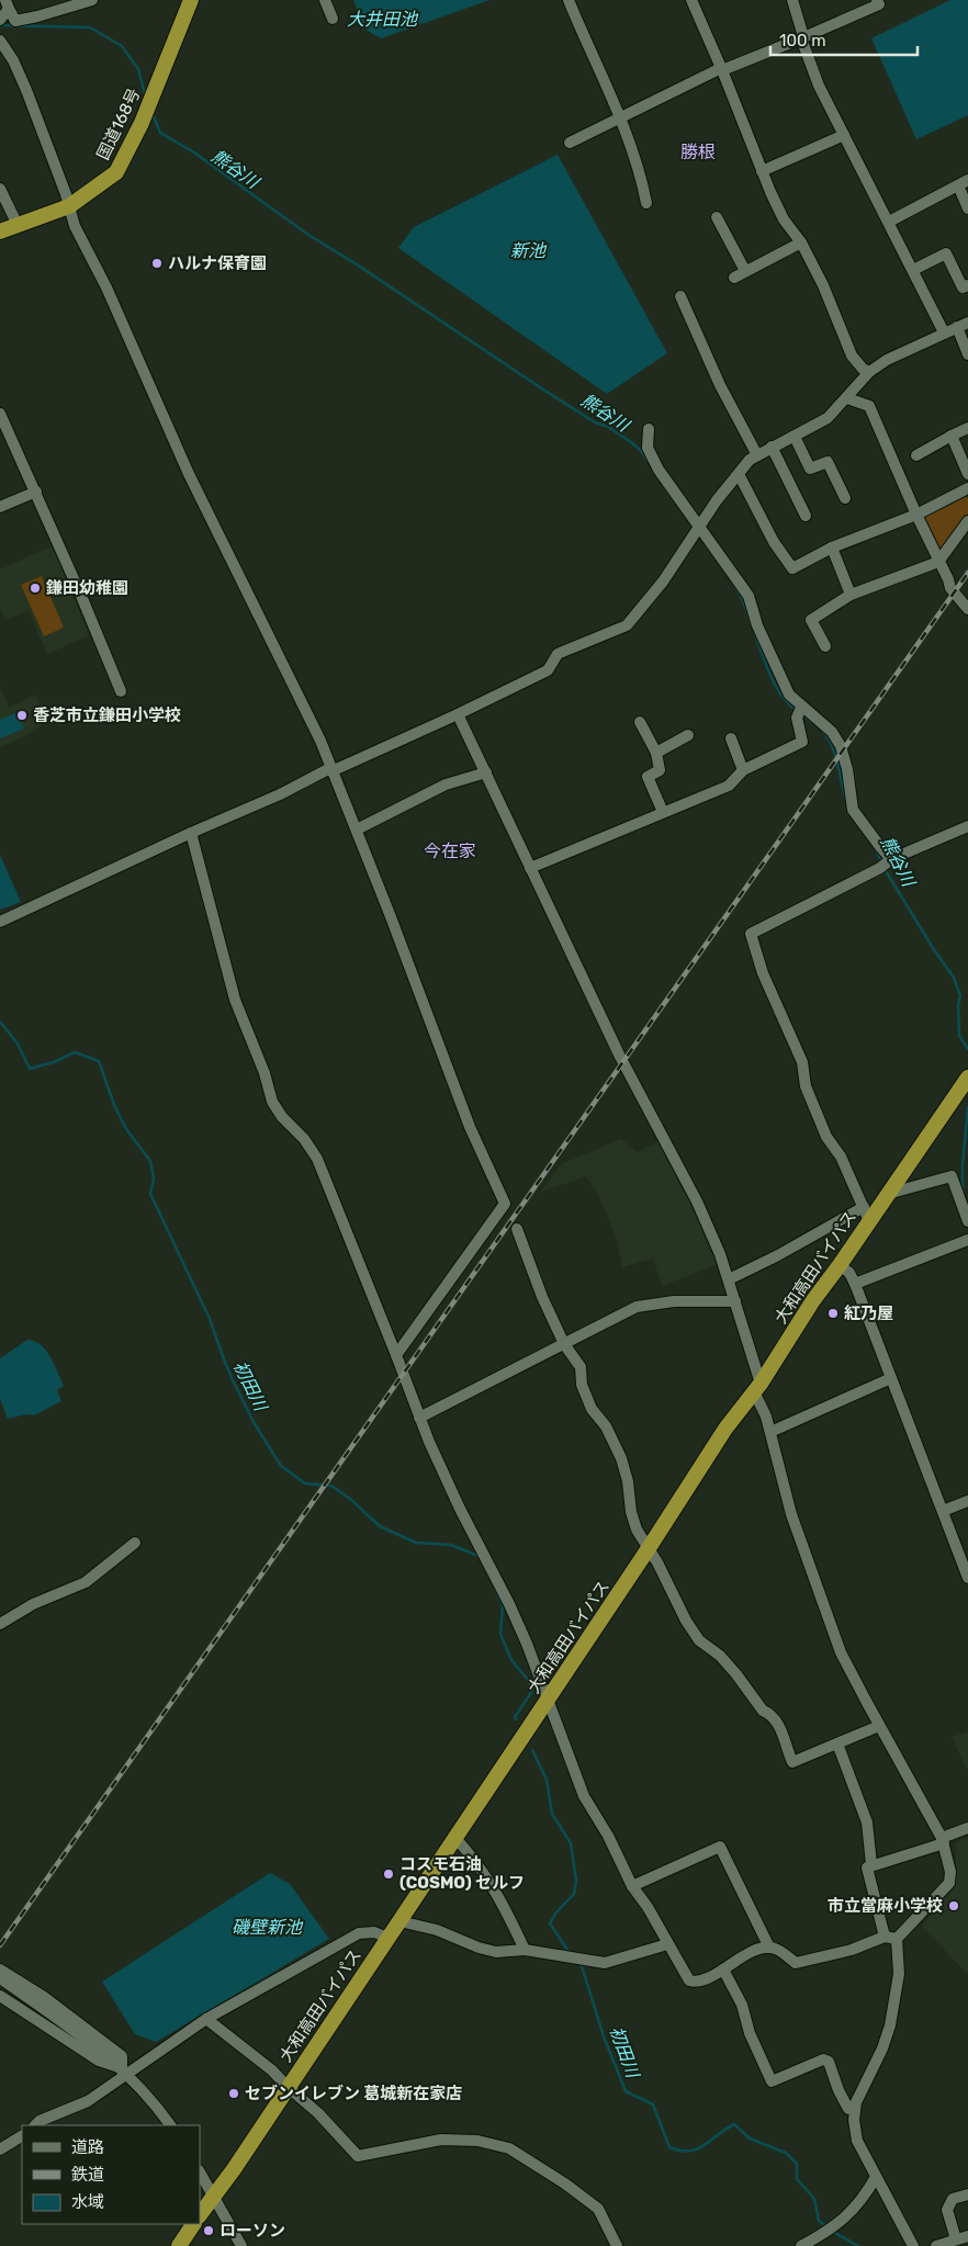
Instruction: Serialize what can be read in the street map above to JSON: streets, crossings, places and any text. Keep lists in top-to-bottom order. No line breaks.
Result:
{"streets":{"highway":["国道168号","大和高田バイパス"]},"districts":["勝根","今在家"],"water":["大井田池","熊谷川","新池","初田川","磯壁新池"],"places":["ハルナ保育園","鎌田幼稚園","香芝市立鎌田小学校","紅乃屋","コスモ石油 (COSMO) セルフ","市立當麻小学校","セブンイレブン 葛城新在家店","ローソン"],"legend":["道路","鉄道","水域"],"scale_bar":"100 m"}
